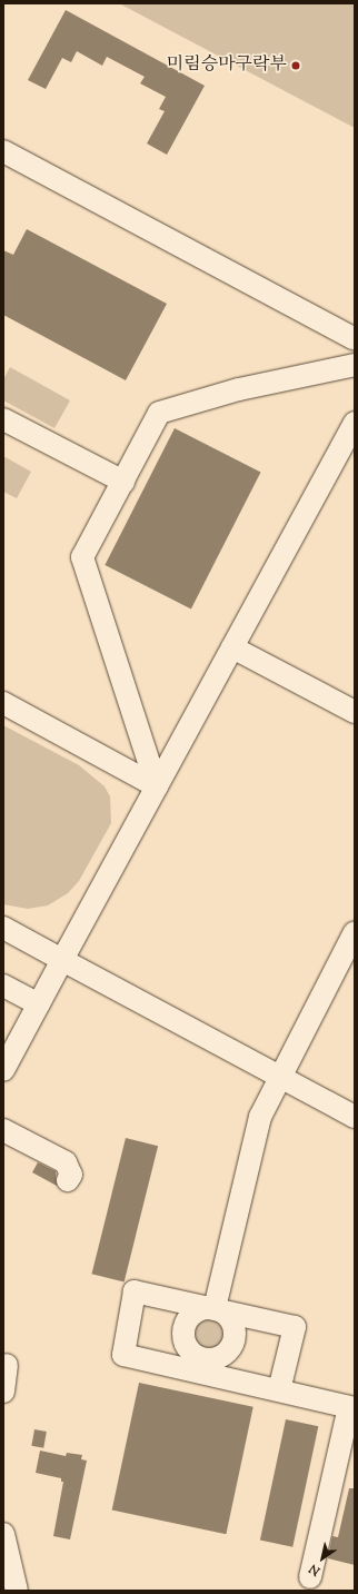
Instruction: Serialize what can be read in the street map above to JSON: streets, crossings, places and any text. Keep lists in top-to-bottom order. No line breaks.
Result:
{"places":["미림승마구락부"],"north":"bottom left"}
